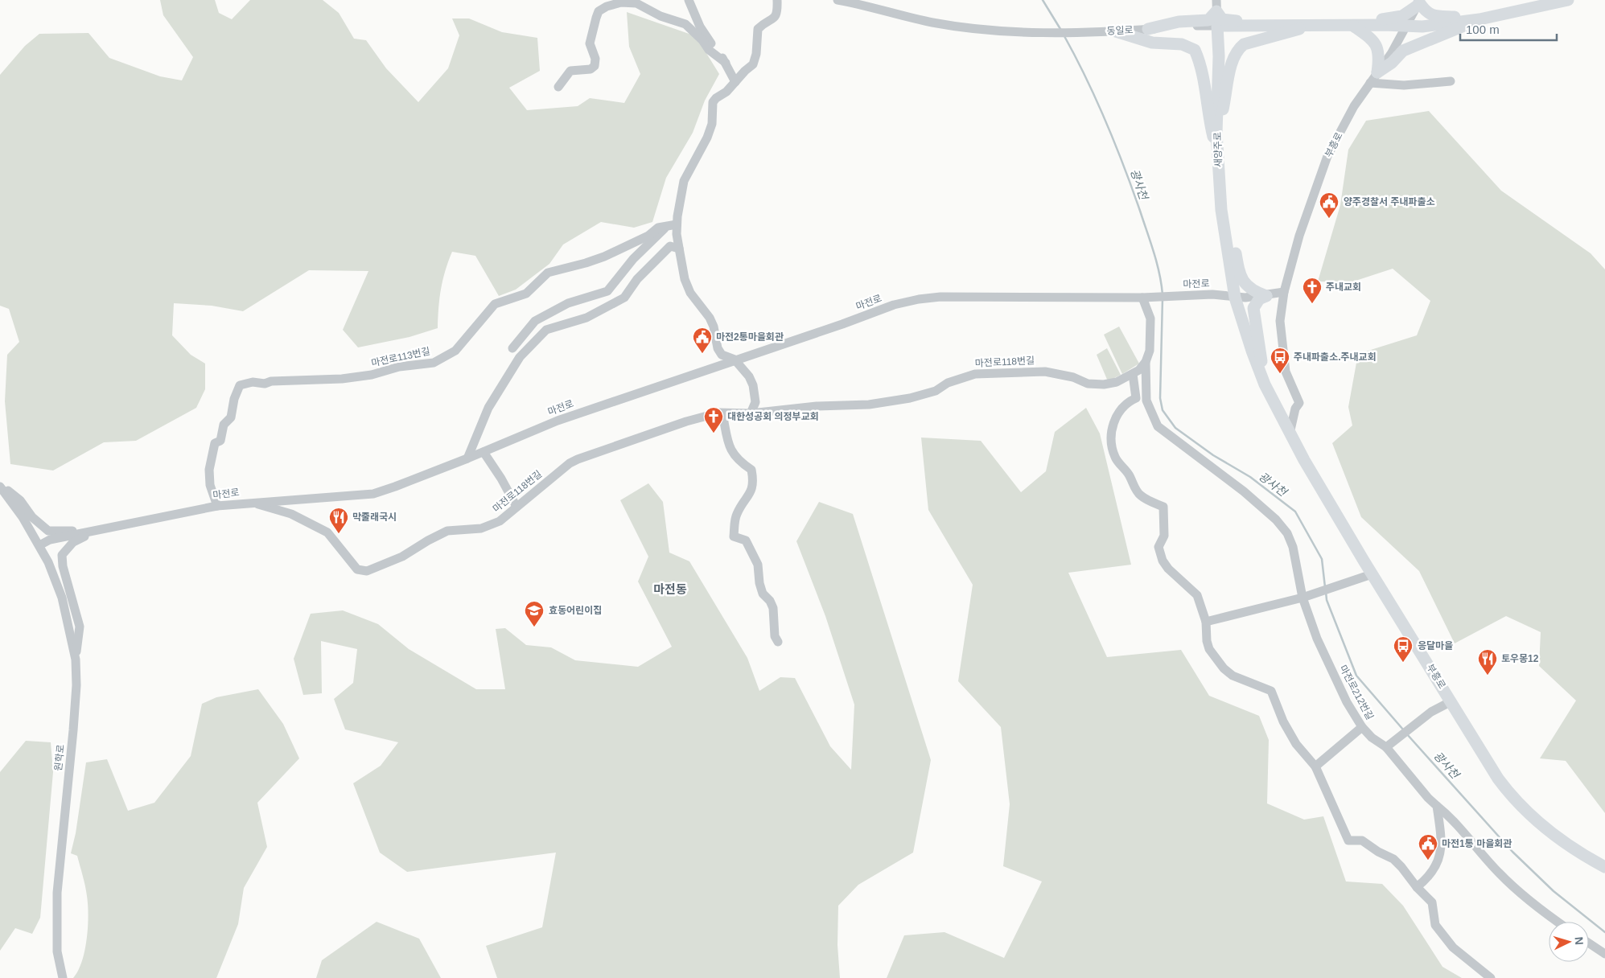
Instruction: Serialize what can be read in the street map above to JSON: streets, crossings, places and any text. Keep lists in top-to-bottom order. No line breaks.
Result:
{"streets":{"main road":["동일로","부흥로","새양주로"],"street":["마전로","마전로113번길","마전로118번길","마전로212번길","원학로"]},"crossings":[["동일로","부흥로"],["동일로","새양주로"],["부흥로","새양주로"],["부흥로","마전로"],["새양주로","마전로"],["마전로","마전로113번길"],["마전로","마전로118번길"],["마전로","원학로"],["마전로118번길","마전로212번길"]],"districts":["마전동"],"water":["광사천"],"places":{"public building":["양주경찰서 주내파출소","마전2통마을회관","마전1통 마을회관"],"church":["주내교회","대한성공회 의정부교회"],"bus stop":["주내파출소.주내교회","응달마을"],"restaurant":["막줄래국시","토우몽12"],"school or university":["효동어린이집"]},"scale_bar":"100 m","north":"right"}
